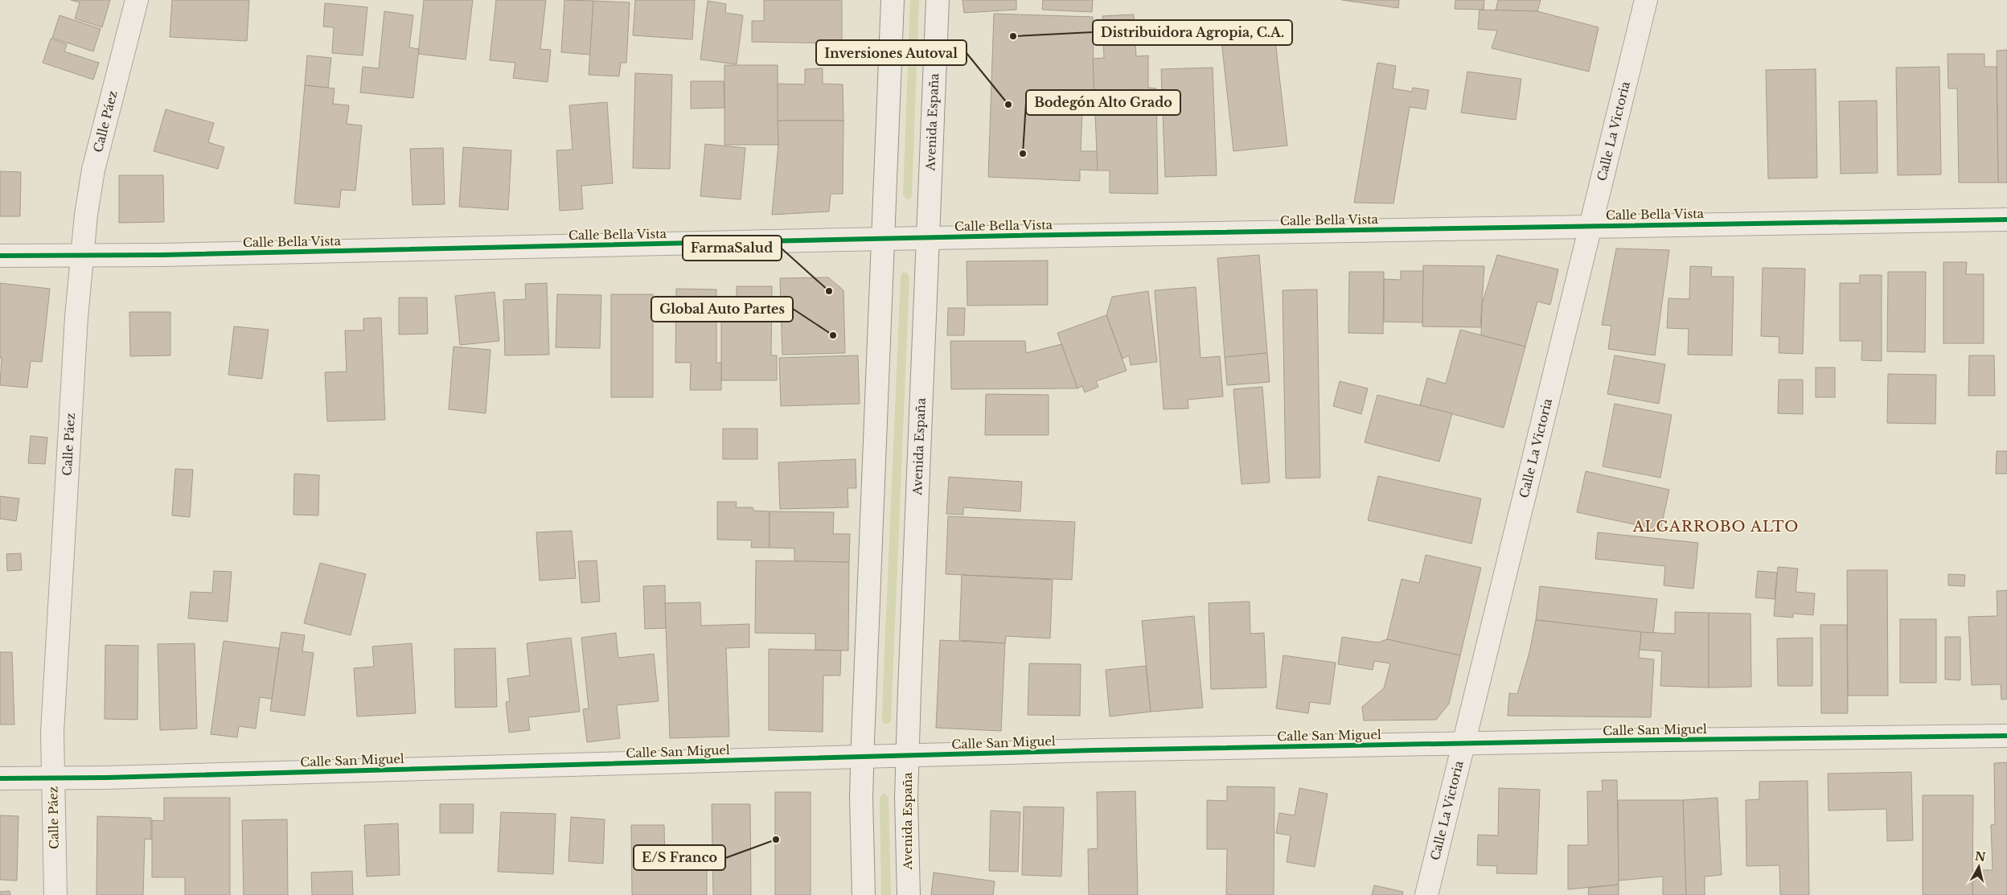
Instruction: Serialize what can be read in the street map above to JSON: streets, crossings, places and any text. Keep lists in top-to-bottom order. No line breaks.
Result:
{"streets":{"street":["Calle Páez","Avenida España","Calle La Victoria","Calle Bella Vista","Calle San Miguel"]},"crossings":[["Calle Páez","Calle Bella Vista"],["Calle Páez","Calle San Miguel"],["Avenida España","Calle Bella Vista"],["Avenida España","Calle San Miguel"],["Calle La Victoria","Calle Bella Vista"],["Calle La Victoria","Calle San Miguel"]],"districts":["ALGARROBO ALTO"],"places":["Distribuidora Agropia, C.A.","Inversiones Autoval","Bodegón Alto Grado","FarmaSalud","Global Auto Partes","E/S Franco"],"north":"top"}
